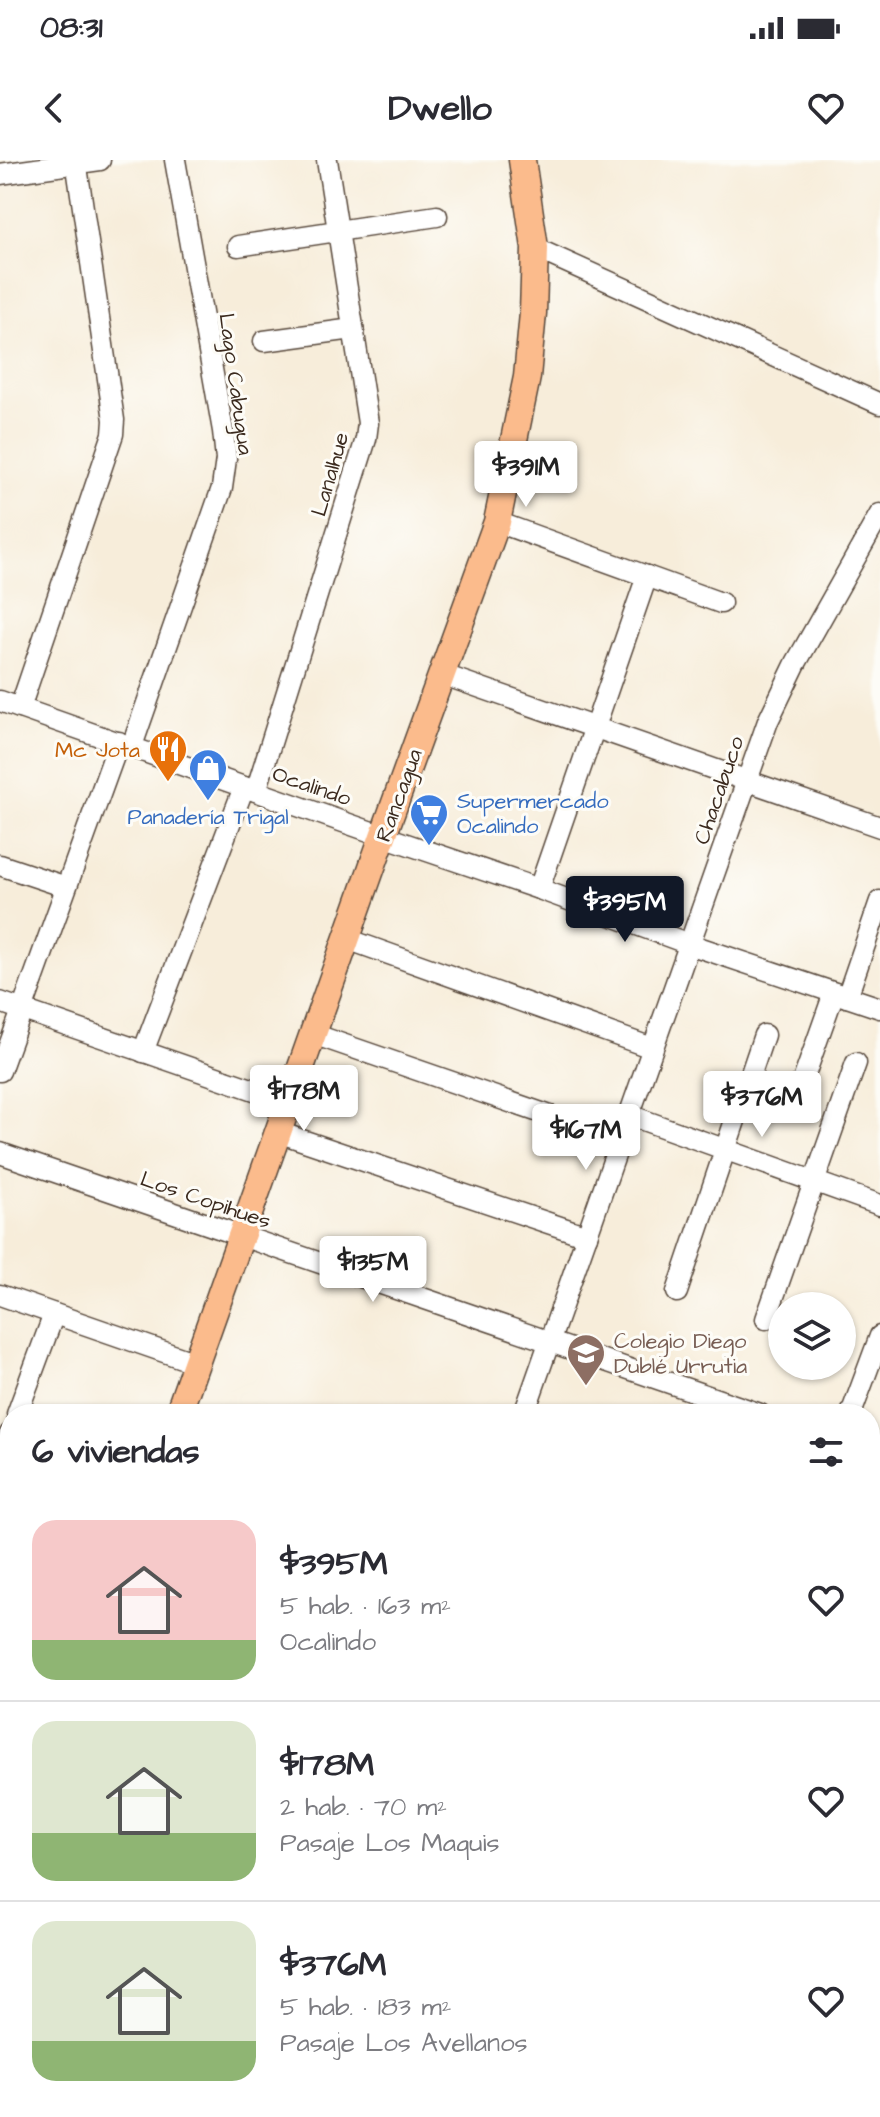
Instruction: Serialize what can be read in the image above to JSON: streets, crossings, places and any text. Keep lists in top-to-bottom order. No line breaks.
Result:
{"streets":{"main road":["Rancagua"],"street":["Lago Cabugua","Lanalhue","Ocalindo","Chacabuco","Los Copihues"]},"crossings":[["Lago Cabugua","Ocalindo"],["Lanalhue","Ocalindo"],["Ocalindo","Chacabuco"],["Ocalindo","Rancagua"],["Chacabuco","Los Copihues"],["Rancagua","Los Copihues"]],"places":{"restaurant":["Mc Jota"],"shop":["Panadería Trigal"],"supermarket":["Supermercado Ocalindo"],"school or university":["Colegio Diego Dublé Urrutia"]},"page":{"status":"08:31","header":"Dwello","price":["$391M","$395M","$178M","$376M","$167M","$135M"],"heading":"6 viviendas","list":[{"name":"$395M","note":"5 hab. · 163 m² · Ocalindo"},{"name":"$178M","note":"2 hab. · 70 m² · Pasaje Los Maquis"},{"name":"$376M","note":"5 hab. · 183 m² · Pasaje Los Avellanos"}]}}
